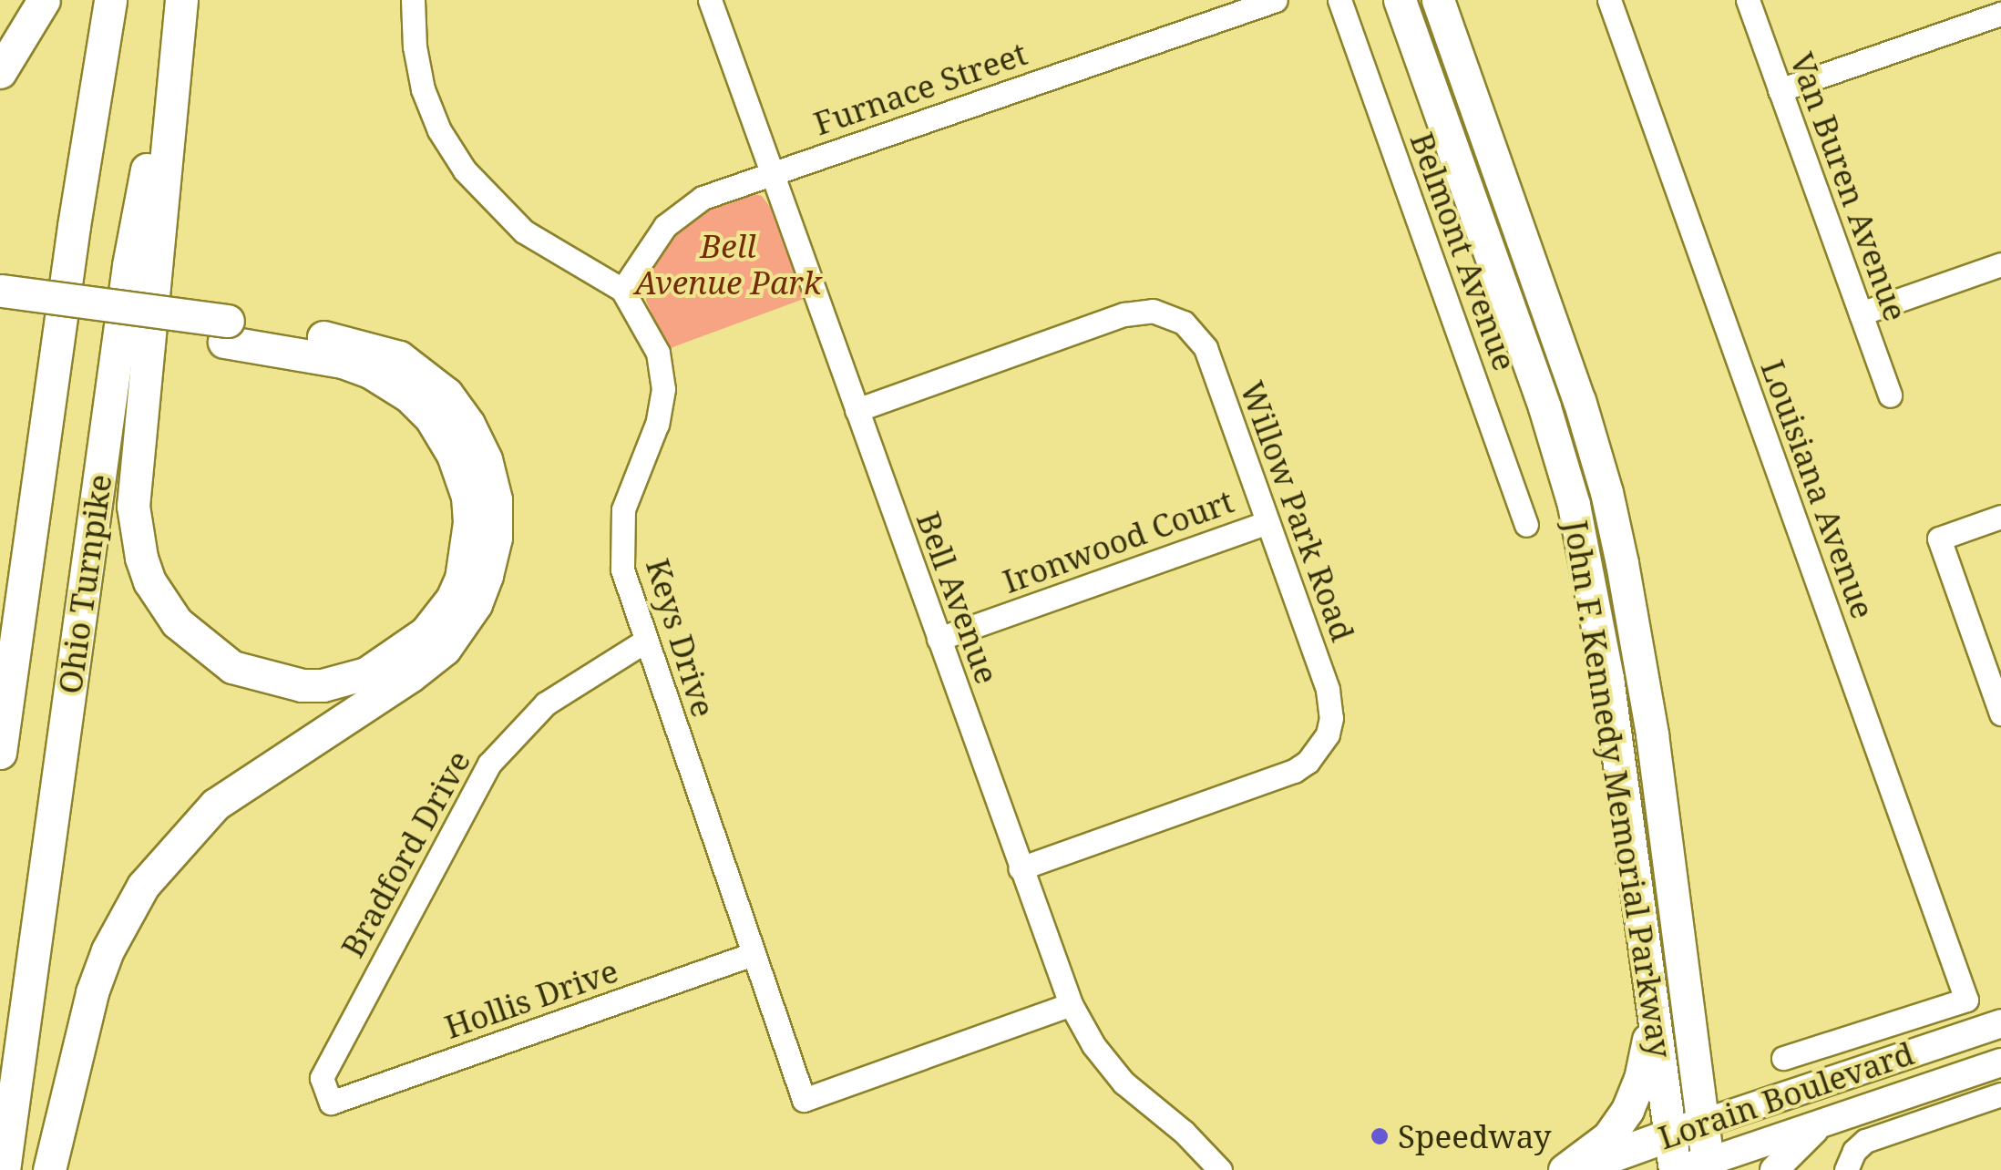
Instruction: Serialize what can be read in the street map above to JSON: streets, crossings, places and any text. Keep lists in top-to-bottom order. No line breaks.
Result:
{"streets":{"highway":["Ohio Turnpike","John F. Kennedy Memorial Parkway","Lorain Boulevard"],"street":["Furnace Street","Van Buren Avenue","Belmont Avenue","Louisiana Avenue","Willow Park Road","Ironwood Court","Bell Avenue","Keys Drive","Bradford Drive","Hollis Drive"]},"crossings":[["Furnace Street","Bell Avenue"],["Furnace Street","Keys Drive"],["Willow Park Road","Ironwood Court"],["Willow Park Road","Bell Avenue"],["Ironwood Court","Bell Avenue"],["Bell Avenue","Keys Drive"],["Keys Drive","Bradford Drive"],["Keys Drive","Hollis Drive"],["John F. Kennedy Memorial Parkway","Lorain Boulevard"],["Bradford Drive","Hollis Drive"]],"parks":["Bell Avenue Park"],"places":["Speedway"]}
